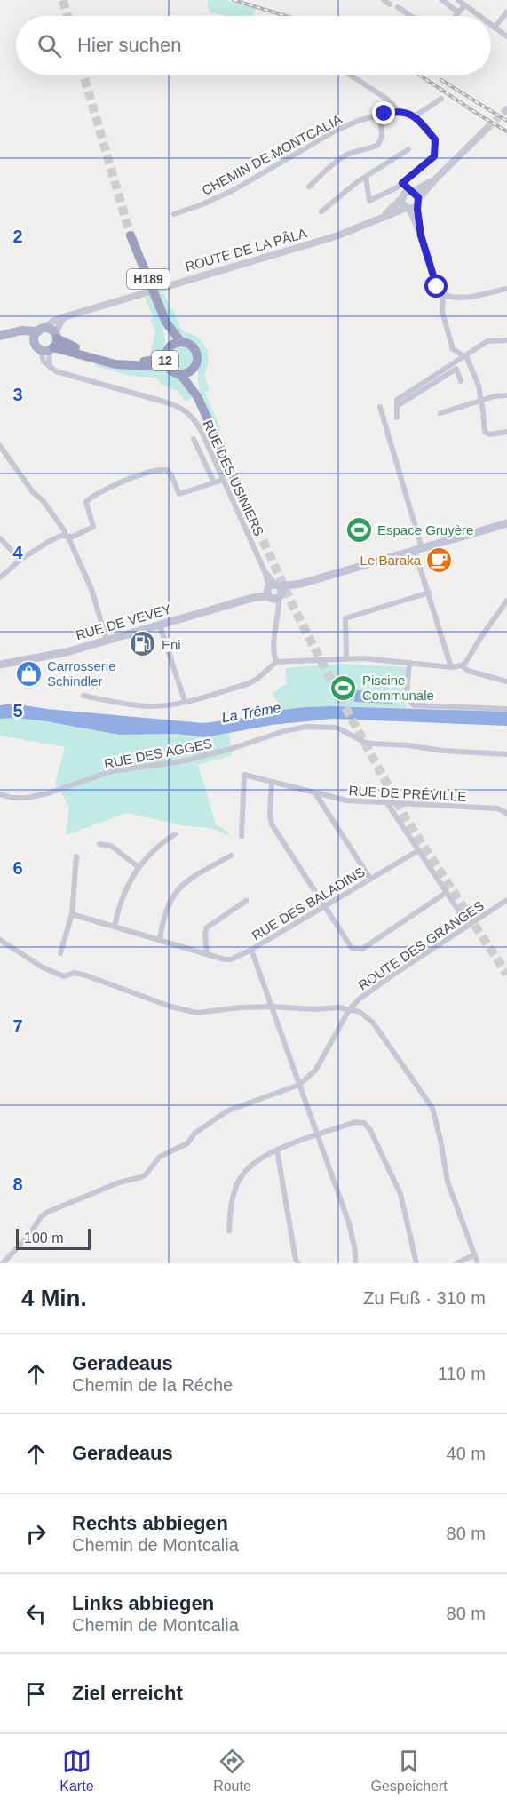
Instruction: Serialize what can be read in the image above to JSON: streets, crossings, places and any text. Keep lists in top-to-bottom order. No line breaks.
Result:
{"streets":{"highway":["H189","12"],"main road":["RUE DE VEVEY"],"street":["CHEMIN DE MONTCALIA","ROUTE DE LA PÂLA","RUE DES USINIERS","RUE DES AGGES","RUE DE PRÉVILLE","RUE DES BALADINS","ROUTE DES GRANGES"]},"crossings":[["ROUTE DE LA PÂLA","12"],["H189","12"],["RUE DES USINIERS","RUE DE VEVEY"],["RUE DES BALADINS","ROUTE DES GRANGES"]],"water":["La Trême"],"places":{"sports":["Espace Gruyère","Piscine Communale"],"cafe":["Le Baraka"],"fuel station":["Eni"],"shop":["Carrosserie Schindler"]},"scale_bar":"100 m","page":{"search":"Hier suchen","scale":"100 m","heading":["4 Min.","Zu Fuß · 310 m"],"list":[["Geradeaus","Chemin de la Réche","110 m"],["Geradeaus","40 m"],["Rechts abbiegen","Chemin de Montcalia","80 m"],["Links abbiegen","Chemin de Montcalia","80 m"],"Ziel erreicht"],"nav":["Karte","Route","Gespeichert"]},"grid":{"rows":["2","3","4","5","6","7","8"]}}
